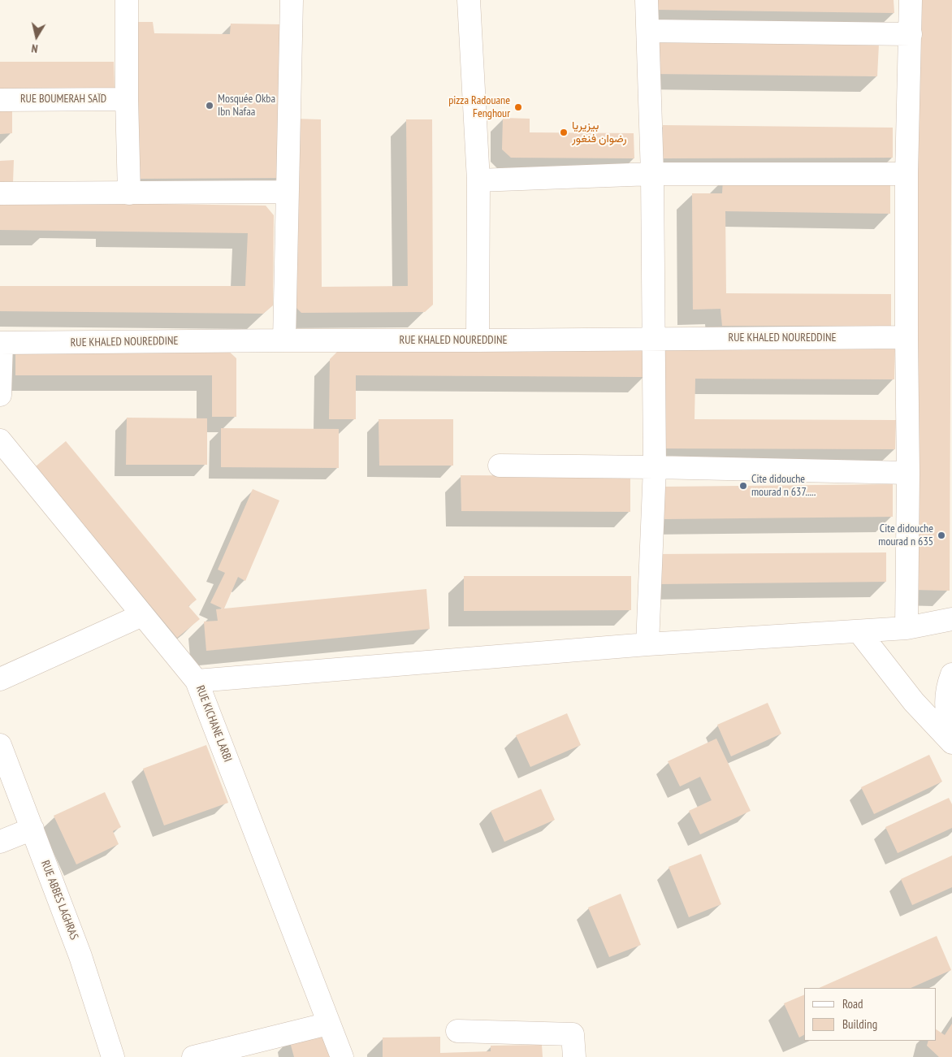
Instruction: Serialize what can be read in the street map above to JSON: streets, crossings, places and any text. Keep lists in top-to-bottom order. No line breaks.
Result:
{"streets":{"street":["RUE BOUMERAH SAÏD","RUE KHALED NOUREDDINE","RUE KICHANE LARBI","RUE ABBES LAGHRAS"]},"places":["Mosquée Okba Ibn Nafaa","pizza Radouane Fenghour","بيزيريا رضوان فنغور","Cite didouche mourad n 637.....","Cite didouche mourad n 635"],"legend":["Road","Building"],"north":"bottom"}
